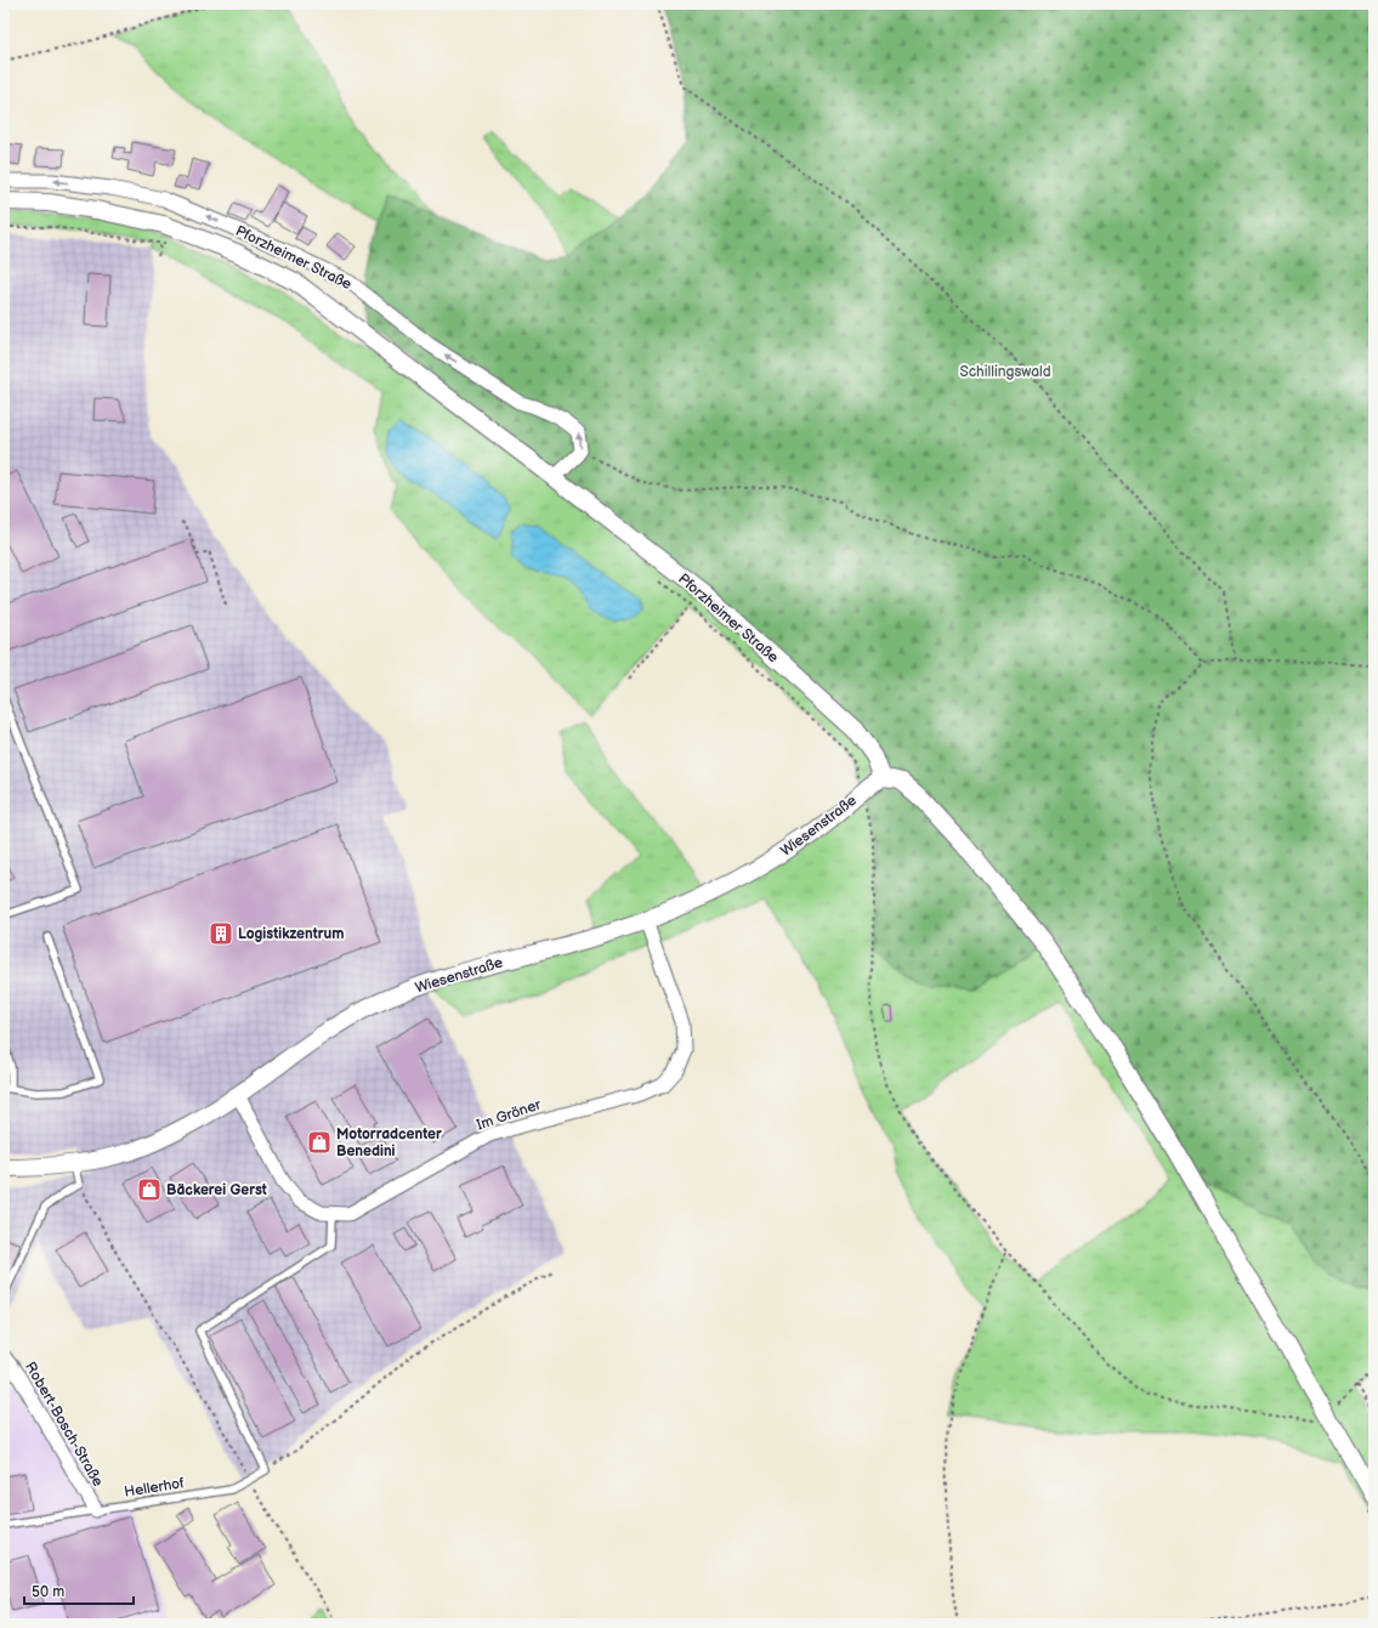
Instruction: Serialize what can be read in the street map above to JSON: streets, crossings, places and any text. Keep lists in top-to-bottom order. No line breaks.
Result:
{"streets":{"street":["Pforzheimer Straße","Wiesenstraße","Im Gröner","Robert-Bosch-Straße"],"lane":["Hellerhof"]},"crossings":[["Pforzheimer Straße","Wiesenstraße"],["Wiesenstraße","Im Gröner"],["Robert-Bosch-Straße","Hellerhof"]],"parks":["Schillingswald"],"places":{"building":["Logistikzentrum"],"shop":["Motorradcenter Benedini","Bäckerei Gerst"]},"scale_bar":"50 m"}
